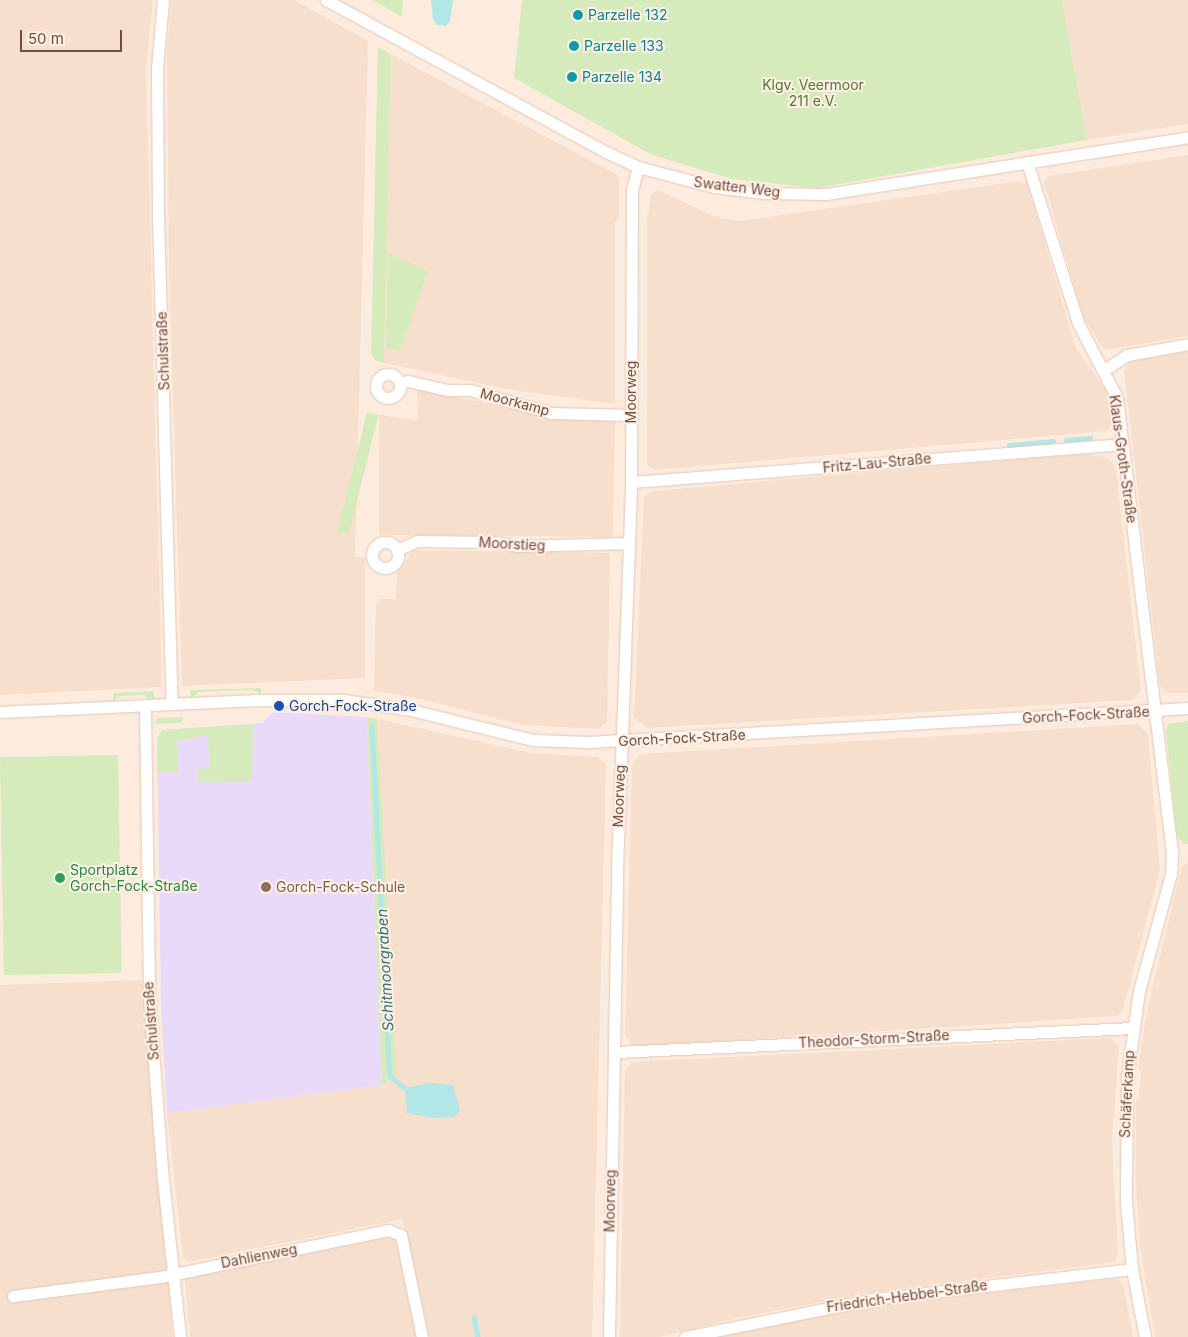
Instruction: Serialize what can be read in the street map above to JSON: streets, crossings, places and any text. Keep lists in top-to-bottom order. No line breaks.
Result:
{"streets":{"street":["Swatten Weg","Schulstraße","Moorweg","Moorkamp","Klaus-Groth-Straße","Fritz-Lau-Straße","Moorstieg","Gorch-Fock-Straße","Theodor-Storm-Straße","Schäferkamp","Dahlienweg","Friedrich-Hebbel-Straße"]},"crossings":[["Swatten Weg","Moorweg"],["Swatten Weg","Klaus-Groth-Straße"],["Schulstraße","Gorch-Fock-Straße"],["Schulstraße","Dahlienweg"],["Moorweg","Moorkamp"],["Moorweg","Fritz-Lau-Straße"],["Moorweg","Moorstieg"],["Moorweg","Gorch-Fock-Straße"],["Moorweg","Theodor-Storm-Straße"],["Klaus-Groth-Straße","Fritz-Lau-Straße"],["Klaus-Groth-Straße","Gorch-Fock-Straße"],["Klaus-Groth-Straße","Schäferkamp"],["Theodor-Storm-Straße","Schäferkamp"],["Schäferkamp","Friedrich-Hebbel-Straße"]],"water":["Schitmoorgraben"],"parks":["Klgv. Veermoor 211 e.V."],"places":["Parzelle 132","Parzelle 133","Parzelle 134","Gorch-Fock-Straße","Sportplatz Gorch-Fock-Straße","Gorch-Fock-Schule"],"scale_bar":"50 m"}
